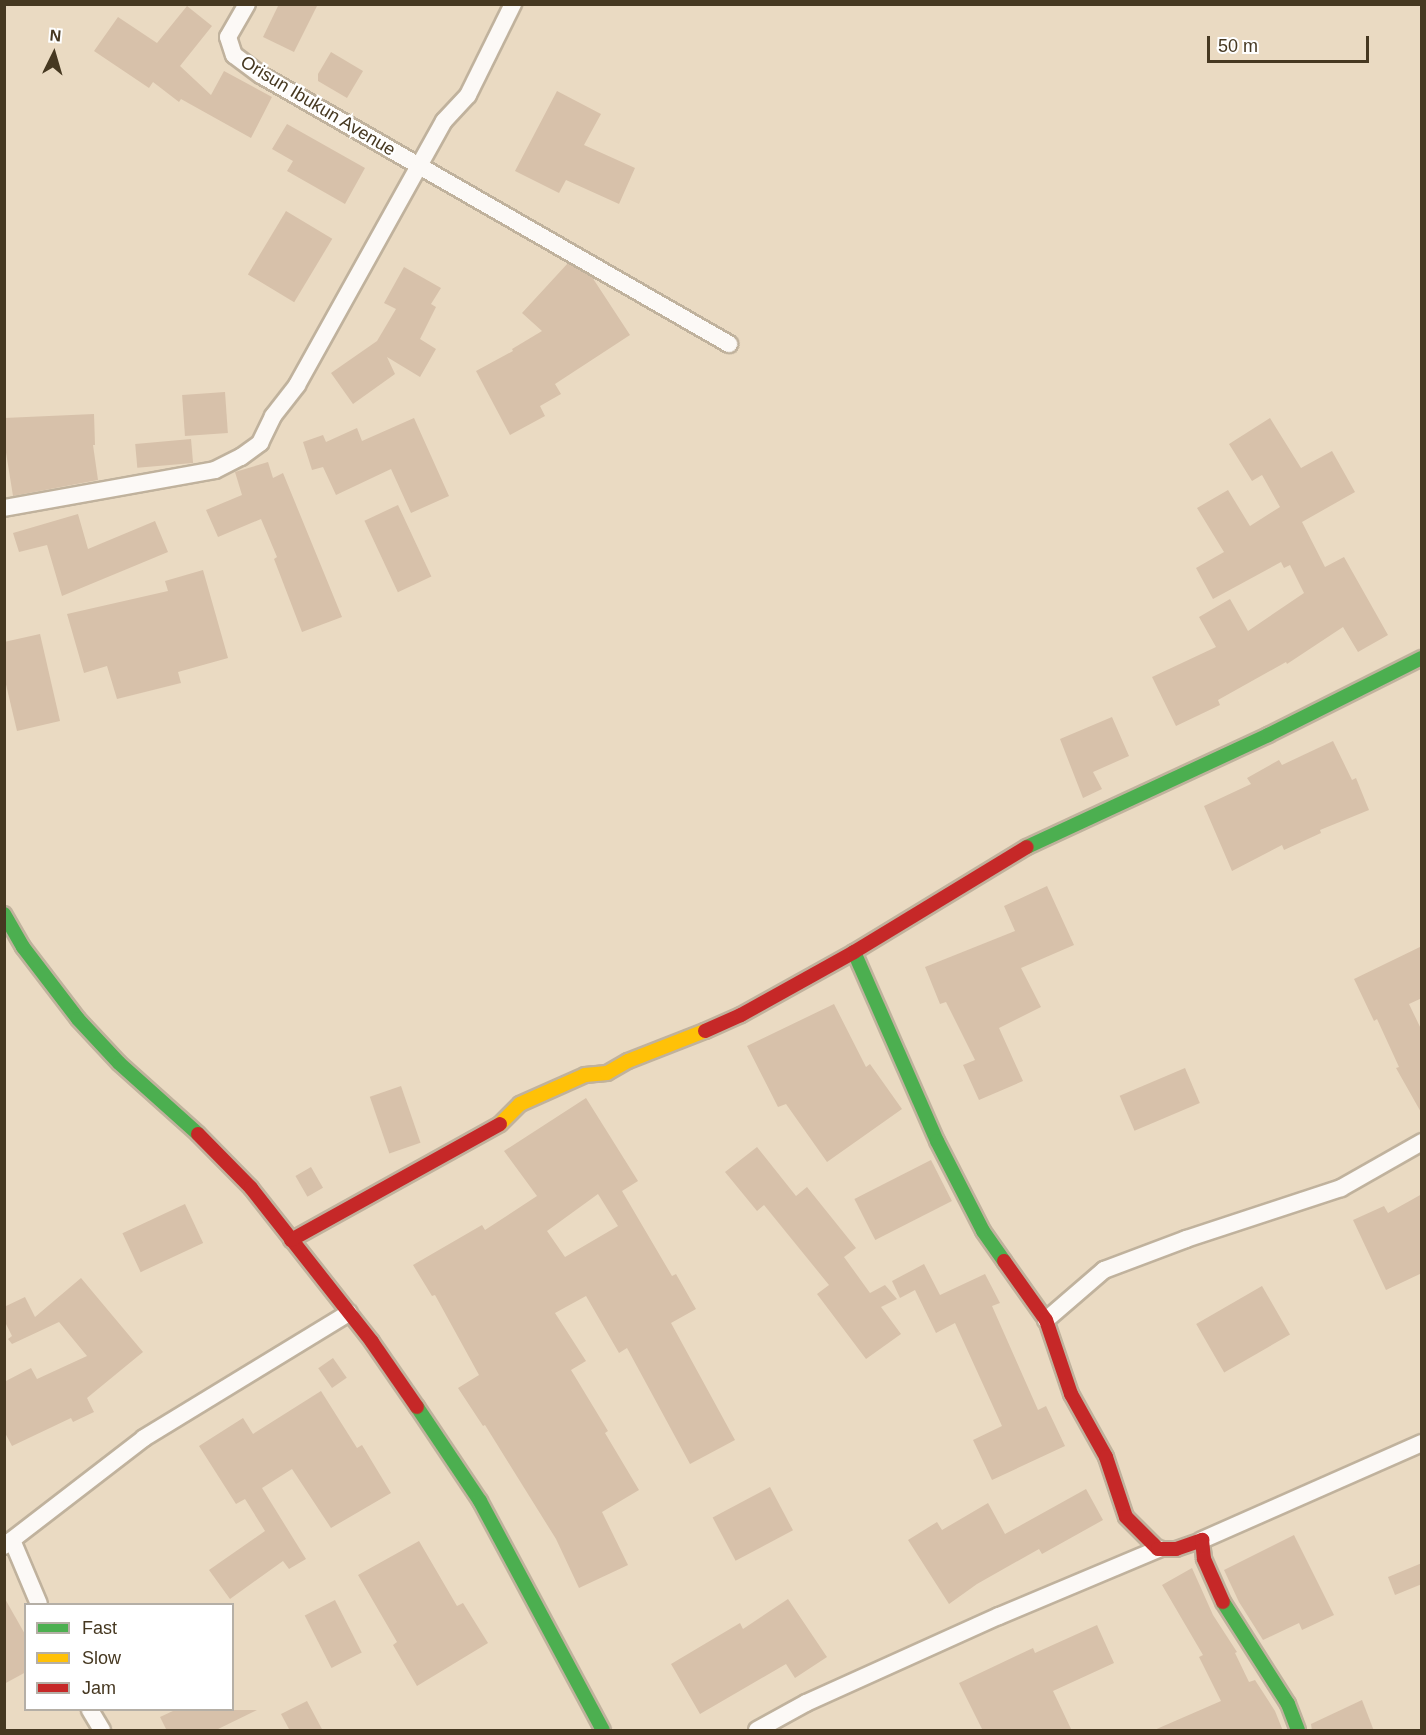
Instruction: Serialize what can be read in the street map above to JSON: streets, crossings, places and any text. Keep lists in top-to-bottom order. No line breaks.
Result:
{"streets":{"street":["Orisun Ibukun Avenue"]},"legend":["Fast","Slow","Jam"],"scale_bar":"50 m","north":"top"}
